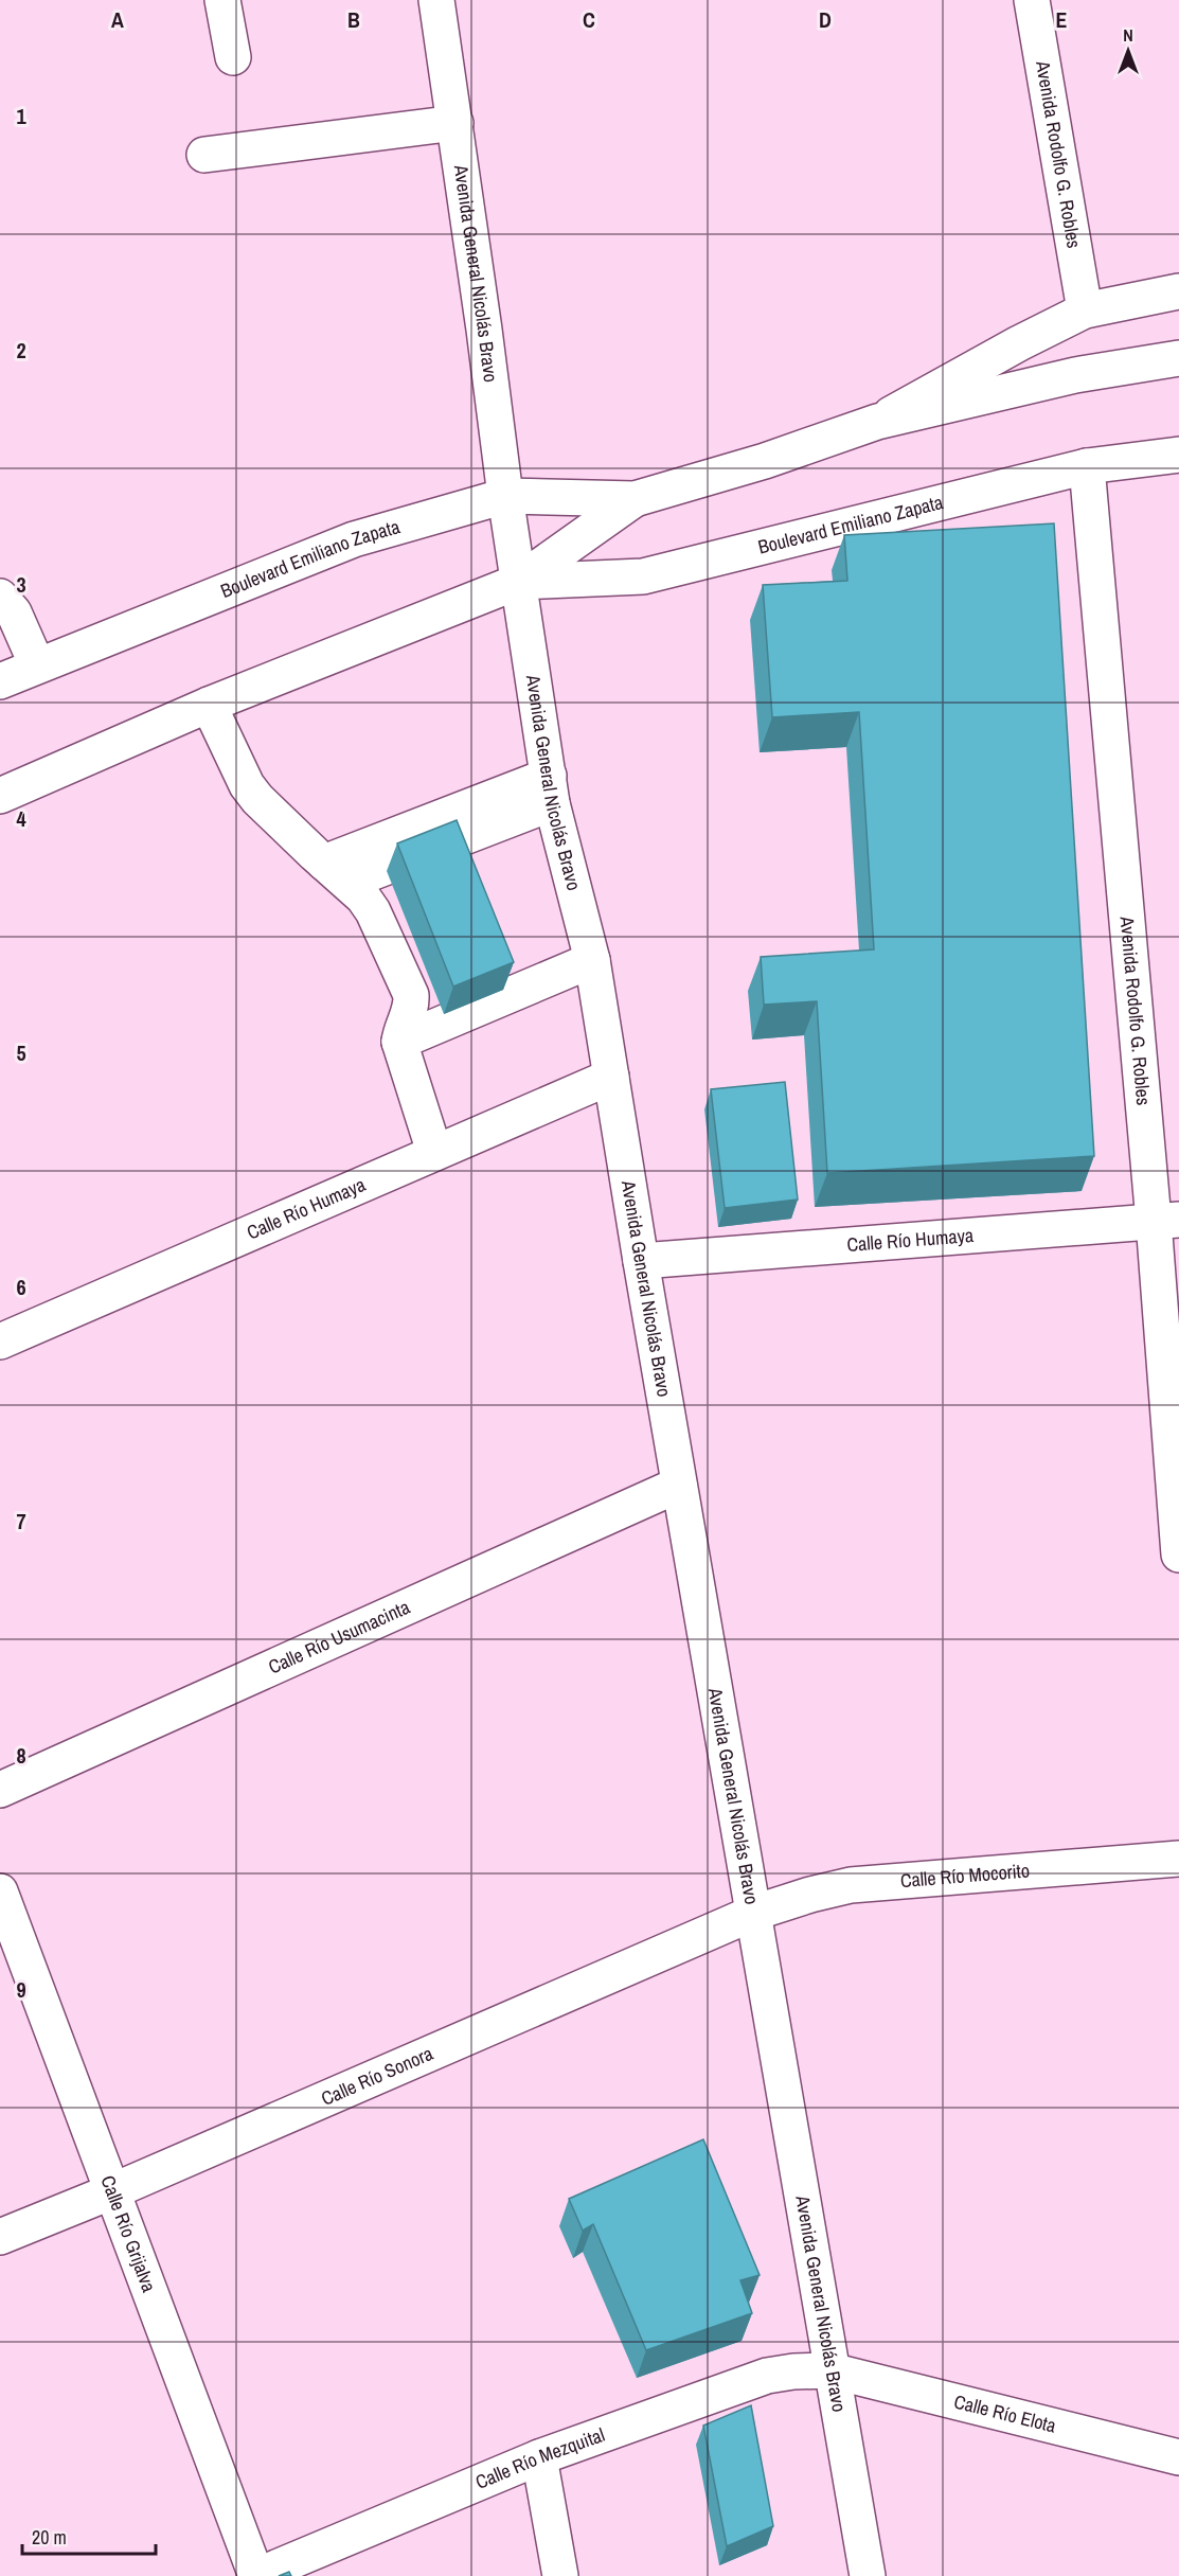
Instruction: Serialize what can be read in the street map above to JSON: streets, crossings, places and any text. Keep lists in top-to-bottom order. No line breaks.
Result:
{"streets":{"street":["Avenida Rodolfo G. Robles","Avenida General Nicolás Bravo","Boulevard Emiliano Zapata","Calle Río Humaya","Calle Río Usumacinta","Calle Río Mocorito","Calle Río Sonora","Calle Río Grijalva","Calle Río Elota","Calle Río Mezquital"]},"crossings":[["Avenida Rodolfo G. Robles","Boulevard Emiliano Zapata"],["Avenida Rodolfo G. Robles","Calle Río Humaya"],["Avenida General Nicolás Bravo","Boulevard Emiliano Zapata"],["Avenida General Nicolás Bravo","Calle Río Humaya"],["Avenida General Nicolás Bravo","Calle Río Usumacinta"],["Avenida General Nicolás Bravo","Calle Río Mocorito"],["Avenida General Nicolás Bravo","Calle Río Sonora"],["Avenida General Nicolás Bravo","Calle Río Elota"],["Avenida General Nicolás Bravo","Calle Río Mezquital"],["Calle Río Mocorito","Calle Río Sonora"],["Calle Río Sonora","Calle Río Grijalva"],["Calle Río Grijalva","Calle Río Mezquital"],["Calle Río Elota","Calle Río Mezquital"]],"scale_bar":"20 m","north":"top","grid":{"columns":["A","B","C","D","E"],"rows":["1","2","3","4","5","6","7","8","9"]}}
